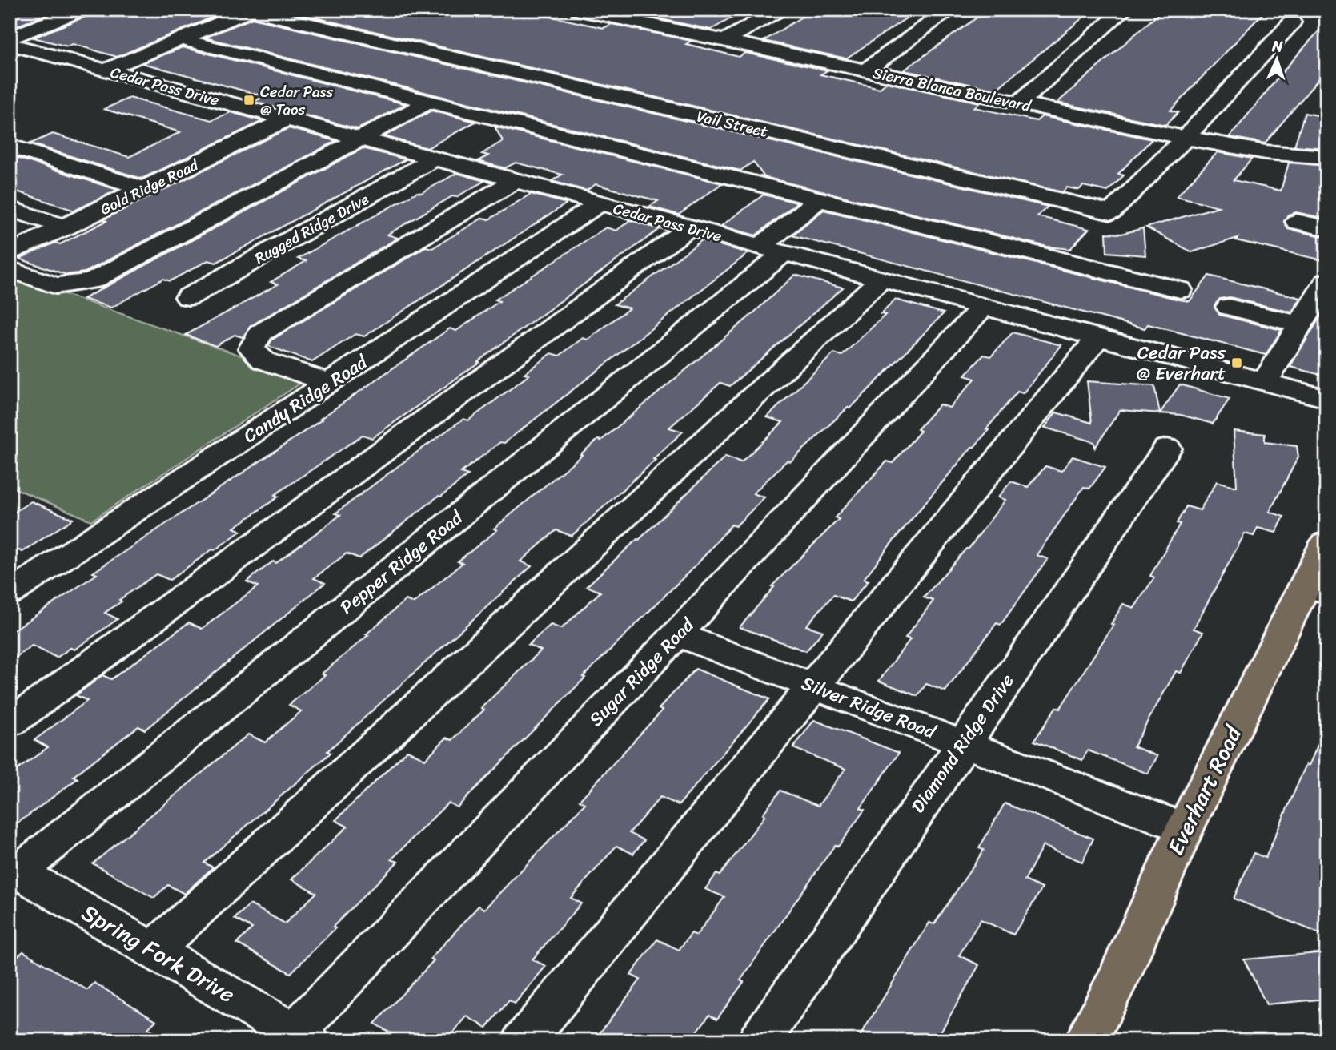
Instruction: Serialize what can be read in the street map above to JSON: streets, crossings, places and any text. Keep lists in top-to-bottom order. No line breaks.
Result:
{"streets":{"main road":["Everhart Road"],"street":["Cedar Pass Drive","Sierra Blanca Boulevard","Vail Street","Gold Ridge Road","Rugged Ridge Drive","Candy Ridge Road","Pepper Ridge Road","Sugar Ridge Road","Silver Ridge Road","Diamond Ridge Drive","Spring Fork Drive"]},"crossings":[["Cedar Pass Drive","Gold Ridge Road"],["Cedar Pass Drive","Rugged Ridge Drive"],["Cedar Pass Drive","Candy Ridge Road"],["Cedar Pass Drive","Pepper Ridge Road"],["Cedar Pass Drive","Sugar Ridge Road"],["Sierra Blanca Boulevard","Vail Street"],["Pepper Ridge Road","Spring Fork Drive"],["Sugar Ridge Road","Silver Ridge Road"],["Sugar Ridge Road","Spring Fork Drive"],["Silver Ridge Road","Diamond Ridge Drive"],["Silver Ridge Road","Everhart Road"]],"places":{"transit":["Cedar Pass @ Taos","Cedar Pass @ Everhart"]},"north":"top"}
